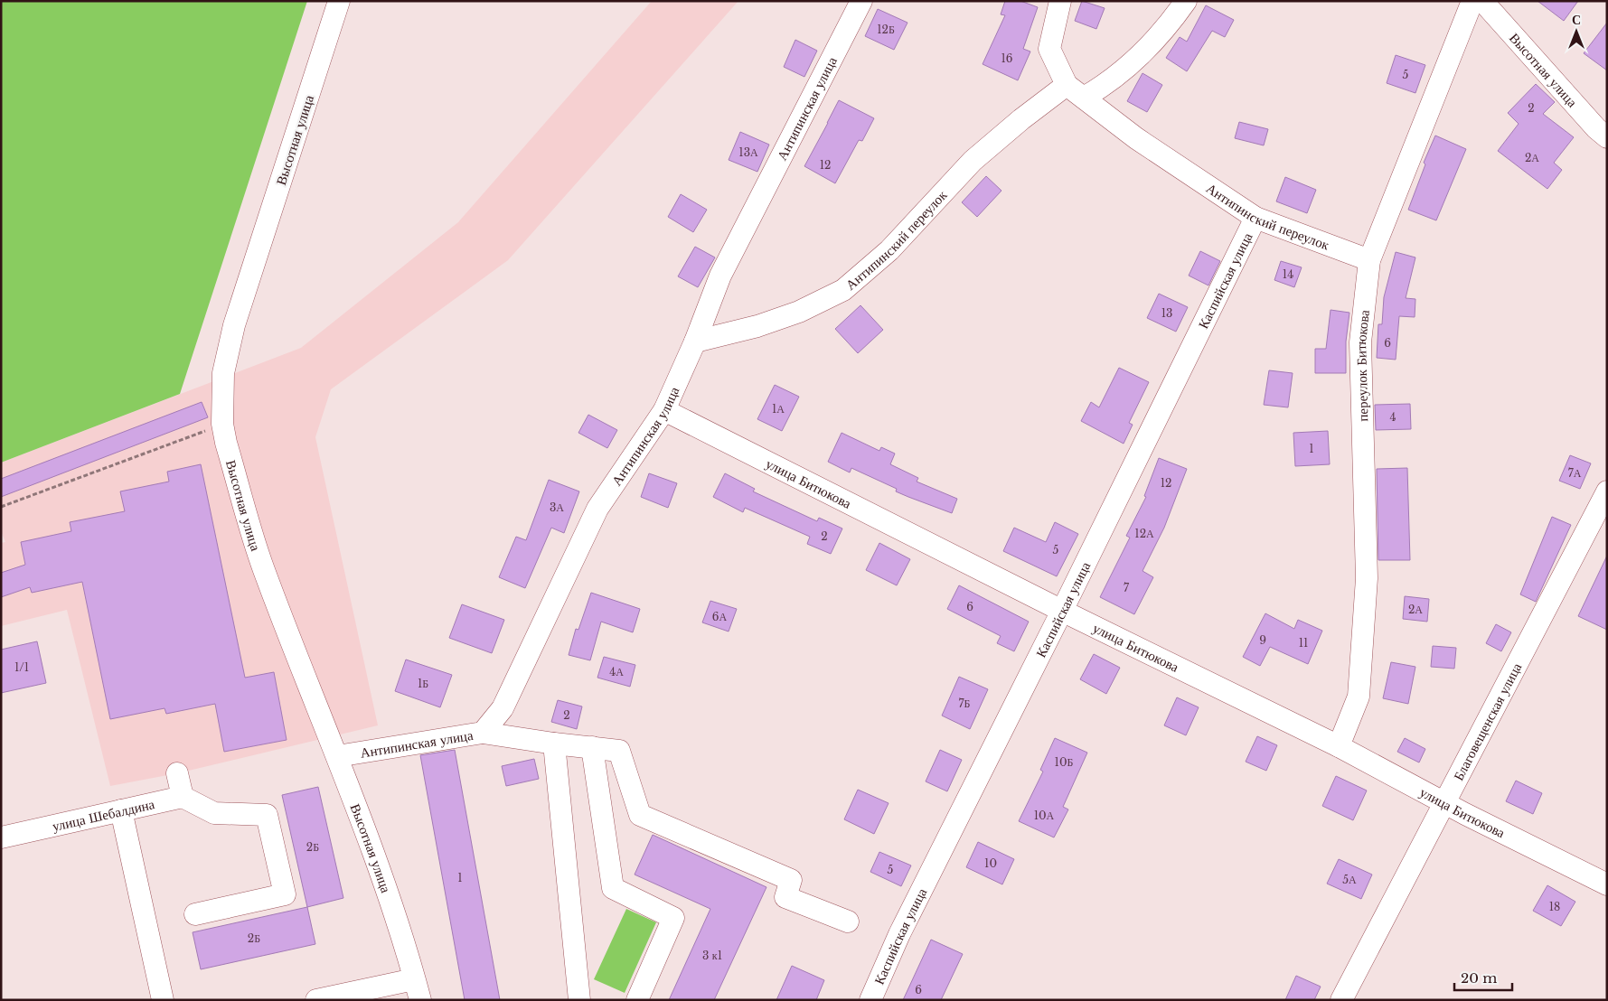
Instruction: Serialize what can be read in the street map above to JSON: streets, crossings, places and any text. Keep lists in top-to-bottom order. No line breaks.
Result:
{"streets":{"street":["Высотная улица","Антипинская улица","Антипинский переулок","Каспийская улица","переулок Битюкова","улица Битюкова","Благовещенская улица","улица Шебалдина"]},"crossings":[["Высотная улица","Антипинская улица"],["Антипинская улица","Антипинский переулок"],["Антипинская улица","улица Битюкова"],["Антипинский переулок","Каспийская улица"],["Антипинский переулок","переулок Битюкова"],["Каспийская улица","улица Битюкова"],["переулок Битюкова","улица Битюкова"],["улица Битюкова","Благовещенская улица"]],"house_numbers":["12Б","16","5","2","13А","2А","12","14","13","6","1А","4","1","7А","12","3А","12А","2","5","7","6","2А","6А","9","11","1/1","4А","1Б","7Б","2","10Б","10А","2Б","10","5","1","5А","18","2Б","3 к1","6"],"scale_bar":"20 m","north":"top"}
